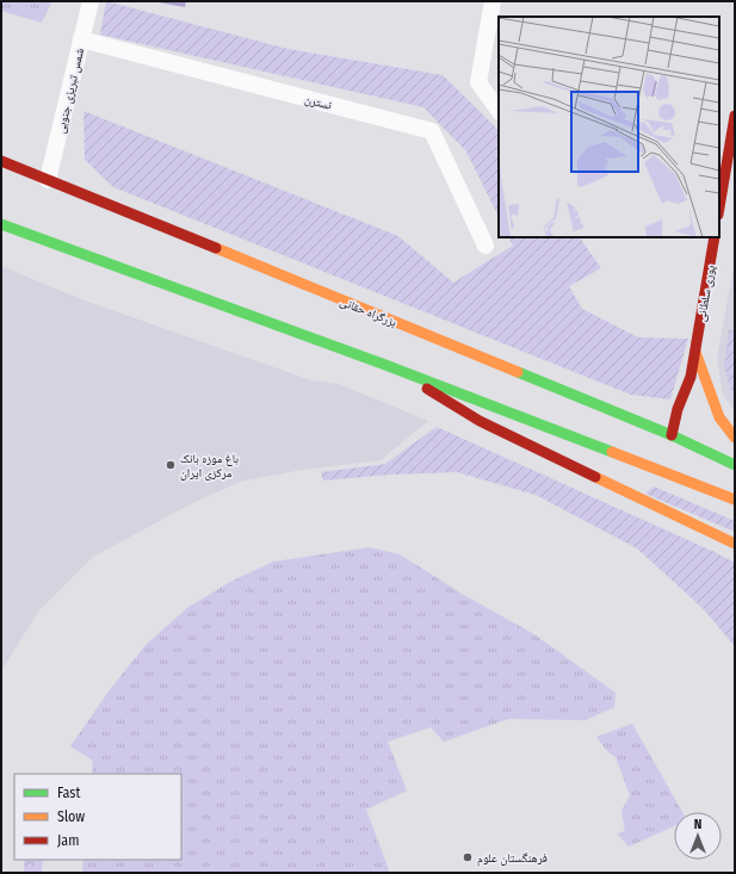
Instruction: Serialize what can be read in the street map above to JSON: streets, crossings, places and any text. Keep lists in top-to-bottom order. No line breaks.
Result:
{"streets":{"main road":["پوری سلطانی","بزرگراه حقانی"],"street":["شمس تبریزی جنوبی","نسترن"]},"crossings":[["شمس تبریزی جنوبی","نسترن"],["شمس تبریزی جنوبی","بزرگراه حقانی"],["پوری سلطانی","بزرگراه حقانی"]],"places":["باغ موزه بانک مرکزی ایران","فرهنگستان علوم"],"legend":["Fast","Slow","Jam"],"north":"top"}
